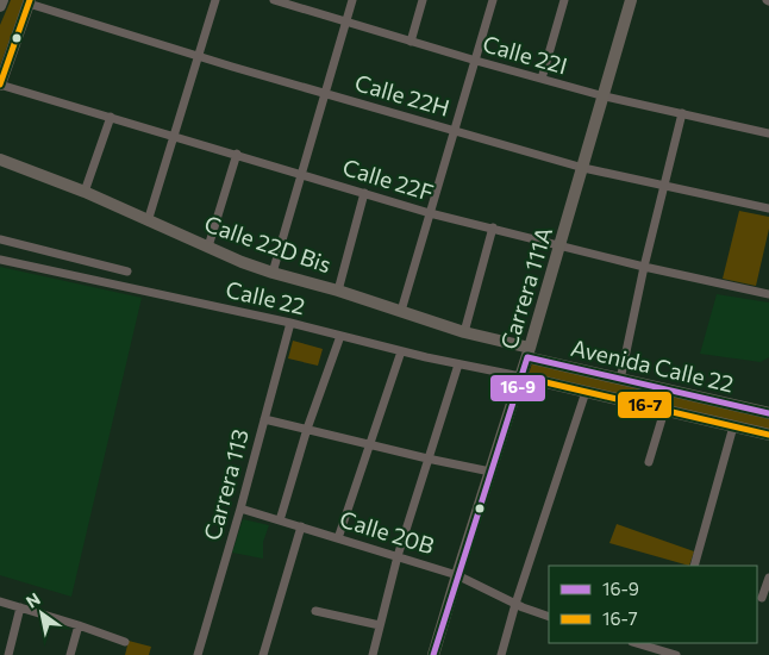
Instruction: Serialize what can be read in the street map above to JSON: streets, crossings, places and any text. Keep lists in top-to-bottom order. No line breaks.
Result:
{"streets":{"street":["Calle 22I","Calle 22H","Calle 22F","Calle 22D Bis","Carrera 111A","Calle 22","Avenida Calle 22","Carrera 113","Calle 20B"]},"crossings":[["Calle 22I","Carrera 111A"],["Calle 22H","Carrera 111A"],["Calle 22F","Carrera 111A"],["Calle 22D Bis","Carrera 111A"],["Calle 22D Bis","Avenida Calle 22"],["Carrera 111A","Calle 22"],["Carrera 111A","Avenida Calle 22"],["Carrera 111A","Calle 20B"],["Calle 22","Avenida Calle 22"],["Calle 22","Carrera 113"],["Carrera 113","Calle 20B"]],"lines":["transit line 16-7","transit line 16-9"],"legend":["16-9","16-7"],"north":"top left"}
